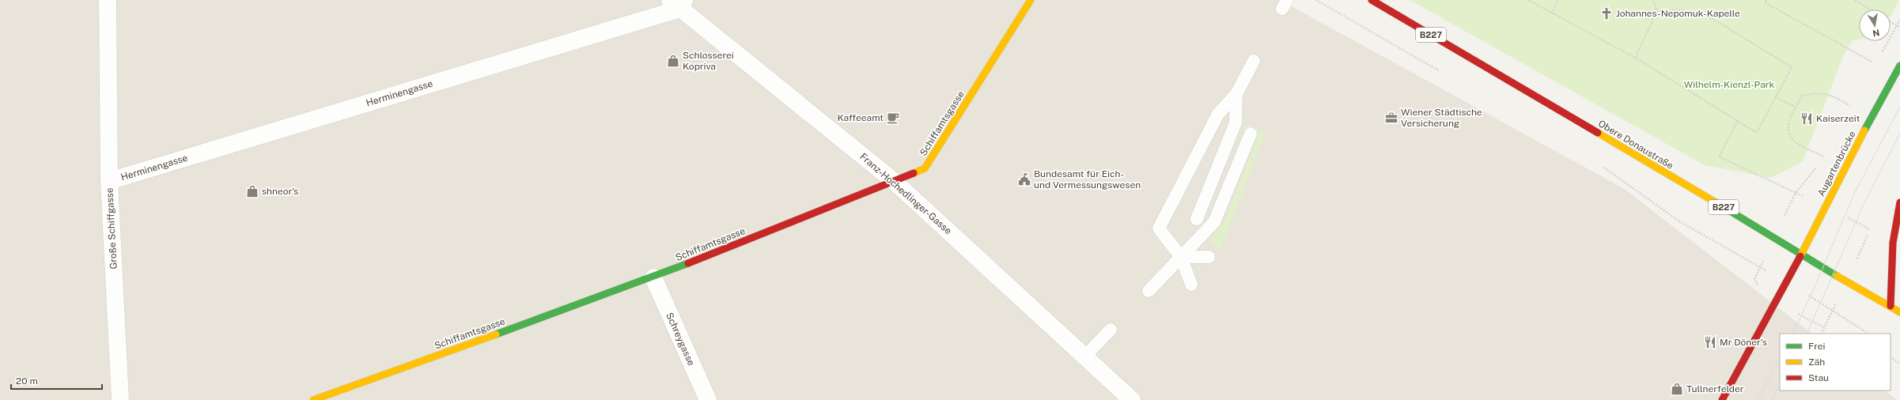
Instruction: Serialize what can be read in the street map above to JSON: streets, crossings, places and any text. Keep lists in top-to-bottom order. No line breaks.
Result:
{"streets":{"street":["B227","Herminengasse","Schiffamtsgasse","Obere Donaustraße","Augartenbrücke","Franz-Hochedlinger-Gasse","Große Schiffgasse","Schreygasse"]},"crossings":[["Herminengasse","Franz-Hochedlinger-Gasse"],["Herminengasse","Große Schiffgasse"],["Schiffamtsgasse","Franz-Hochedlinger-Gasse"],["Schiffamtsgasse","Schreygasse"],["Obere Donaustraße","Augartenbrücke"]],"parks":["Wilhelm-Kienzl-Park"],"places":{"church":["Johannes-Nepomuk-Kapelle"],"shop":["Schlosserei Kopriva","shneor's","Tullnerfelder"],"cafe":["Kaffeeamt"],"office":["Wiener Städtische Versicherung"],"restaurant":["Kaiserzeit","Mr Döner's"],"public building":["Bundesamt für Eich- und Vermessungswesen"]},"legend":["Frei","Zäh","Stau"],"scale_bar":"20 m","north":"bottom"}
